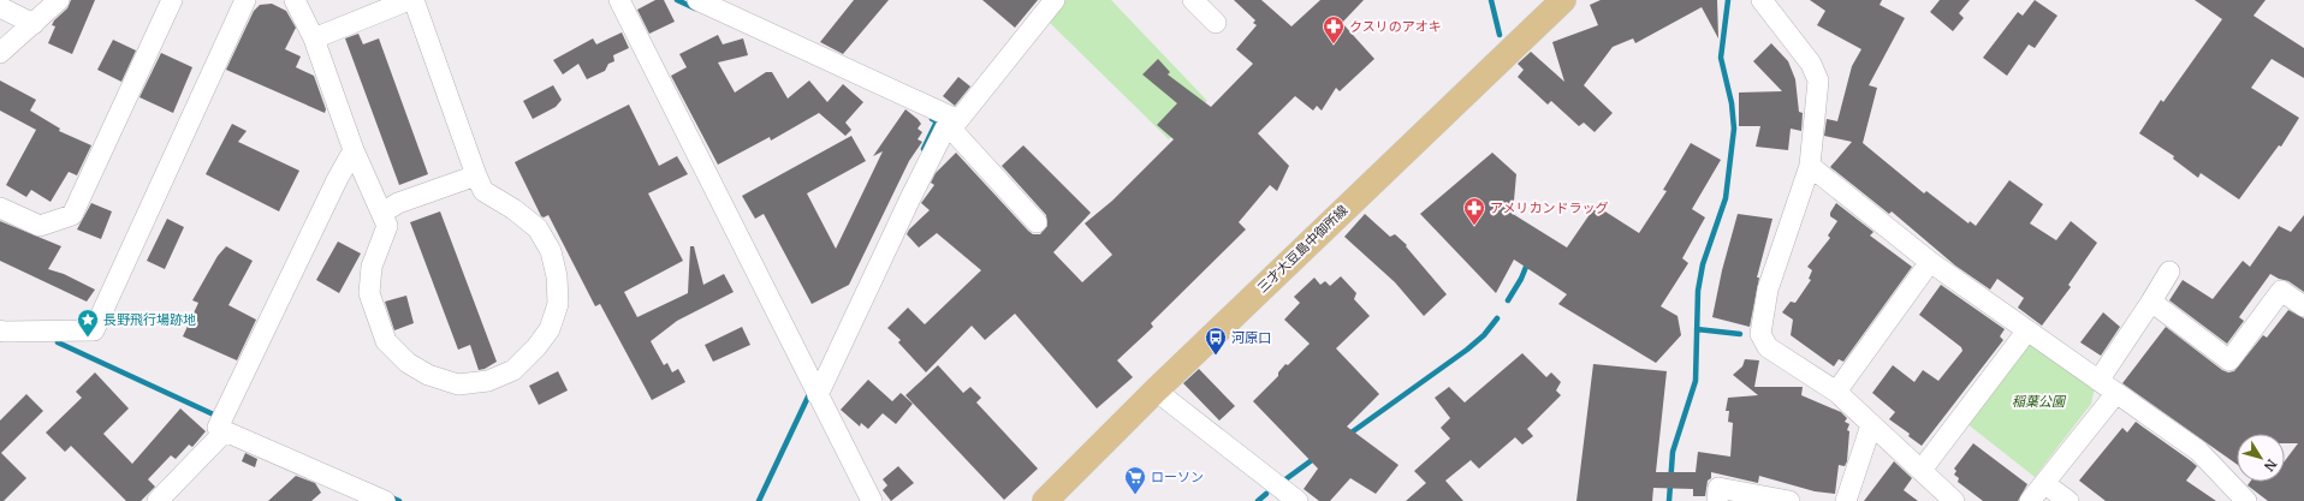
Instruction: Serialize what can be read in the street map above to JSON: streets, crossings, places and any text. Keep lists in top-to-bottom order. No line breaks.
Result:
{"streets":{"main road":["三才大豆島中御所線"]},"parks":["稲葉公園"],"places":{"pharmacy":["クスリのアオキ","アメリカンドラッグ"],"place":["長野飛行場跡地"],"bus stop":["河原口"],"supermarket":["ローソン"]},"north":"bottom right"}
